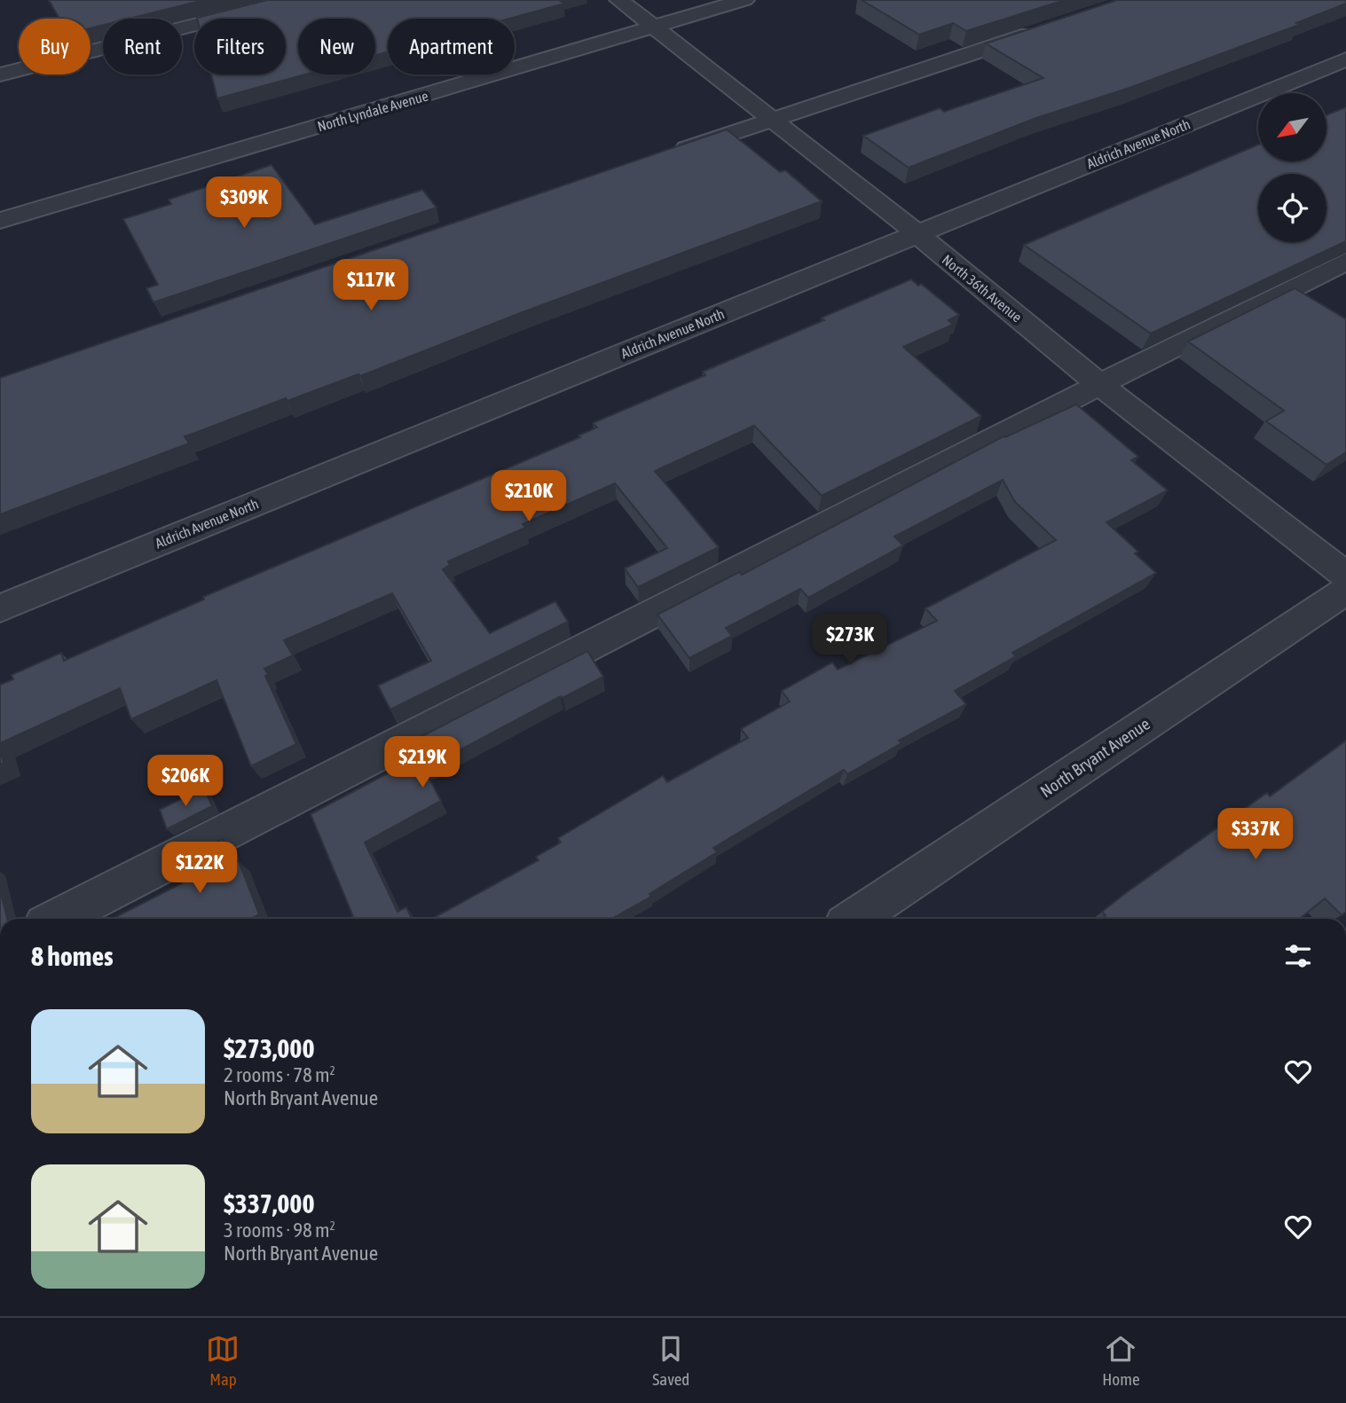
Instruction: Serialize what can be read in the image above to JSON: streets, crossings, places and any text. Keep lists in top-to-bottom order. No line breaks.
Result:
{"streets":{"street":["North Lyndale Avenue","Aldrich Avenue North","North 36th Avenue","North Bryant Avenue"]},"crossings":[["North Lyndale Avenue","North 36th Avenue"],["Aldrich Avenue North","North 36th Avenue"]],"north":"bottom left","page":{"chip":["Buy","Rent","Filters","New","Apartment"],"price":["$309K","$117K","$210K","$273K","$219K","$206K","$337K","$122K"],"heading":"8 homes","list":[{"name":"$273,000","note":"2 rooms · 78 m² · North Bryant Avenue"},{"name":"$337,000","note":"3 rooms · 98 m² · North Bryant Avenue"}],"tabs":["Map","Saved","Home"]}}
